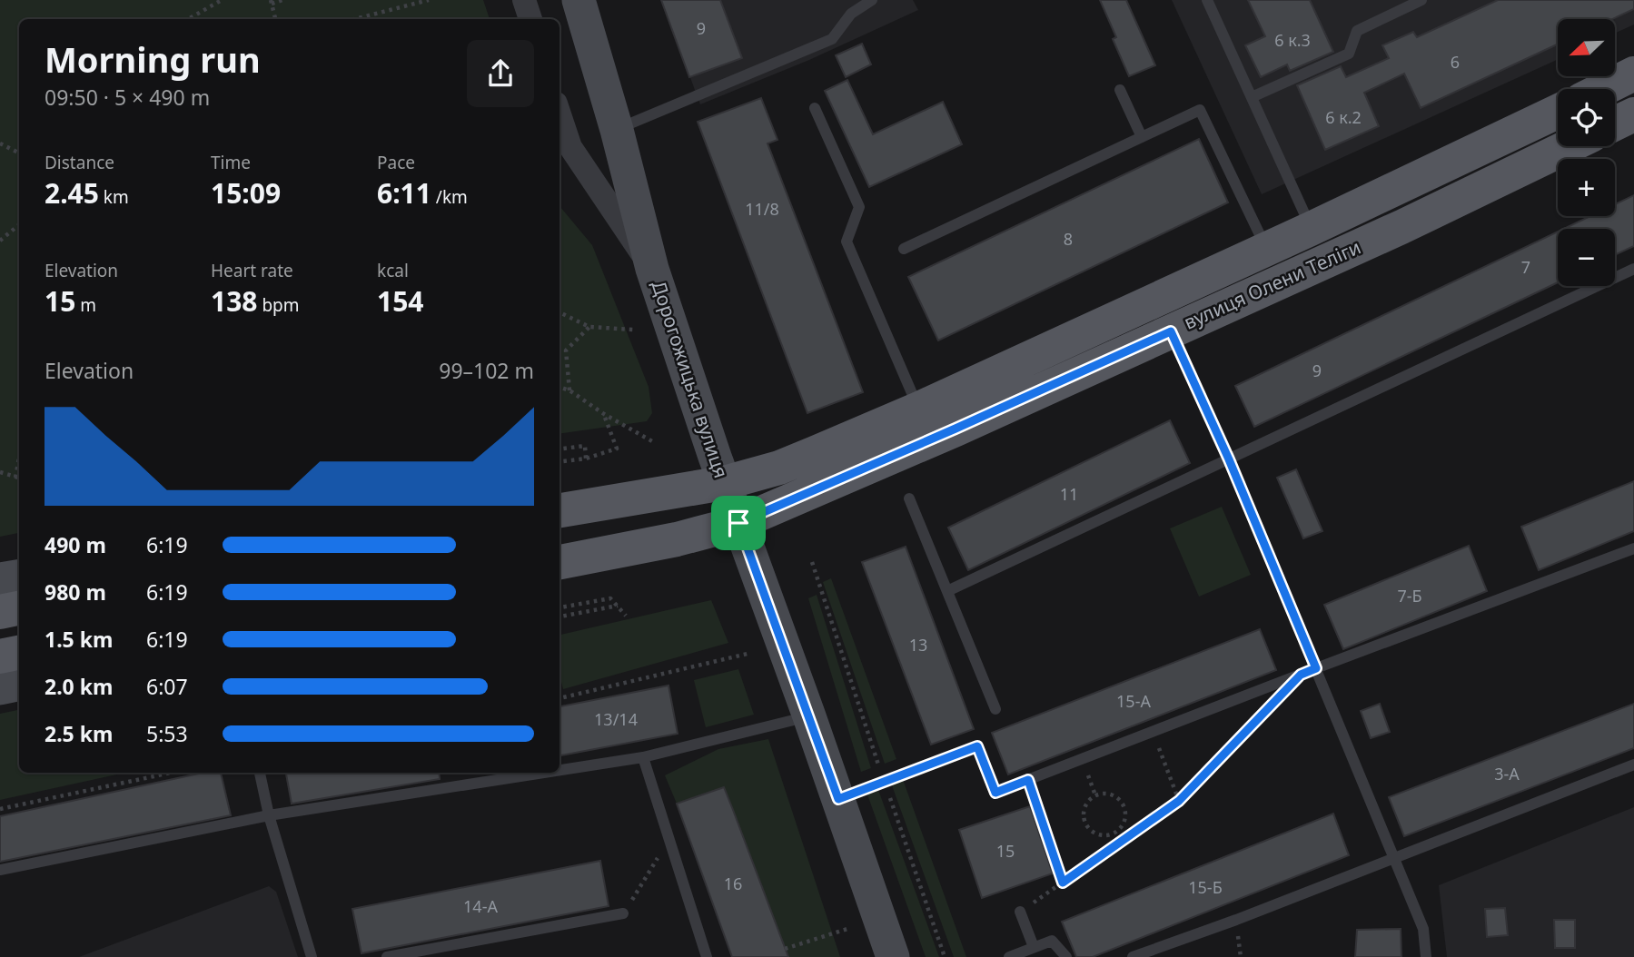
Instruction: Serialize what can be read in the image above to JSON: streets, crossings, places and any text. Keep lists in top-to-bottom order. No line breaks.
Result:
{"streets":{"main road":["вулиця Олени Теліги"],"street":["Дорогожицька вулиця"]},"crossings":[["вулиця Олени Теліги","Дорогожицька вулиця"]],"house_numbers":["9","6 к.3","6","6 к.2","11/8","8","7","9","11","7-Б","13","15-А","13/14","3-А","15","16","15-Б","14-А"],"north":"bottom left","page":{"map_buttons":["+","−"],"heading":["Morning run","09:50 · 5 × 490 m"],"stats":[["Distance","2.45 km"],["Time","15:09"],["Pace","6:11 /km"],["Elevation","15 m"],["Heart rate","138 bpm"],["kcal","154"]],"chart":["Elevation","99–102 m"],"list":[{"name":"490 m","note":"6:19"},{"name":"980 m","note":"6:19"},{"name":"1.5 km","note":"6:19"},{"name":"2.0 km","note":"6:07"},{"name":"2.5 km","note":"5:53"}]}}
